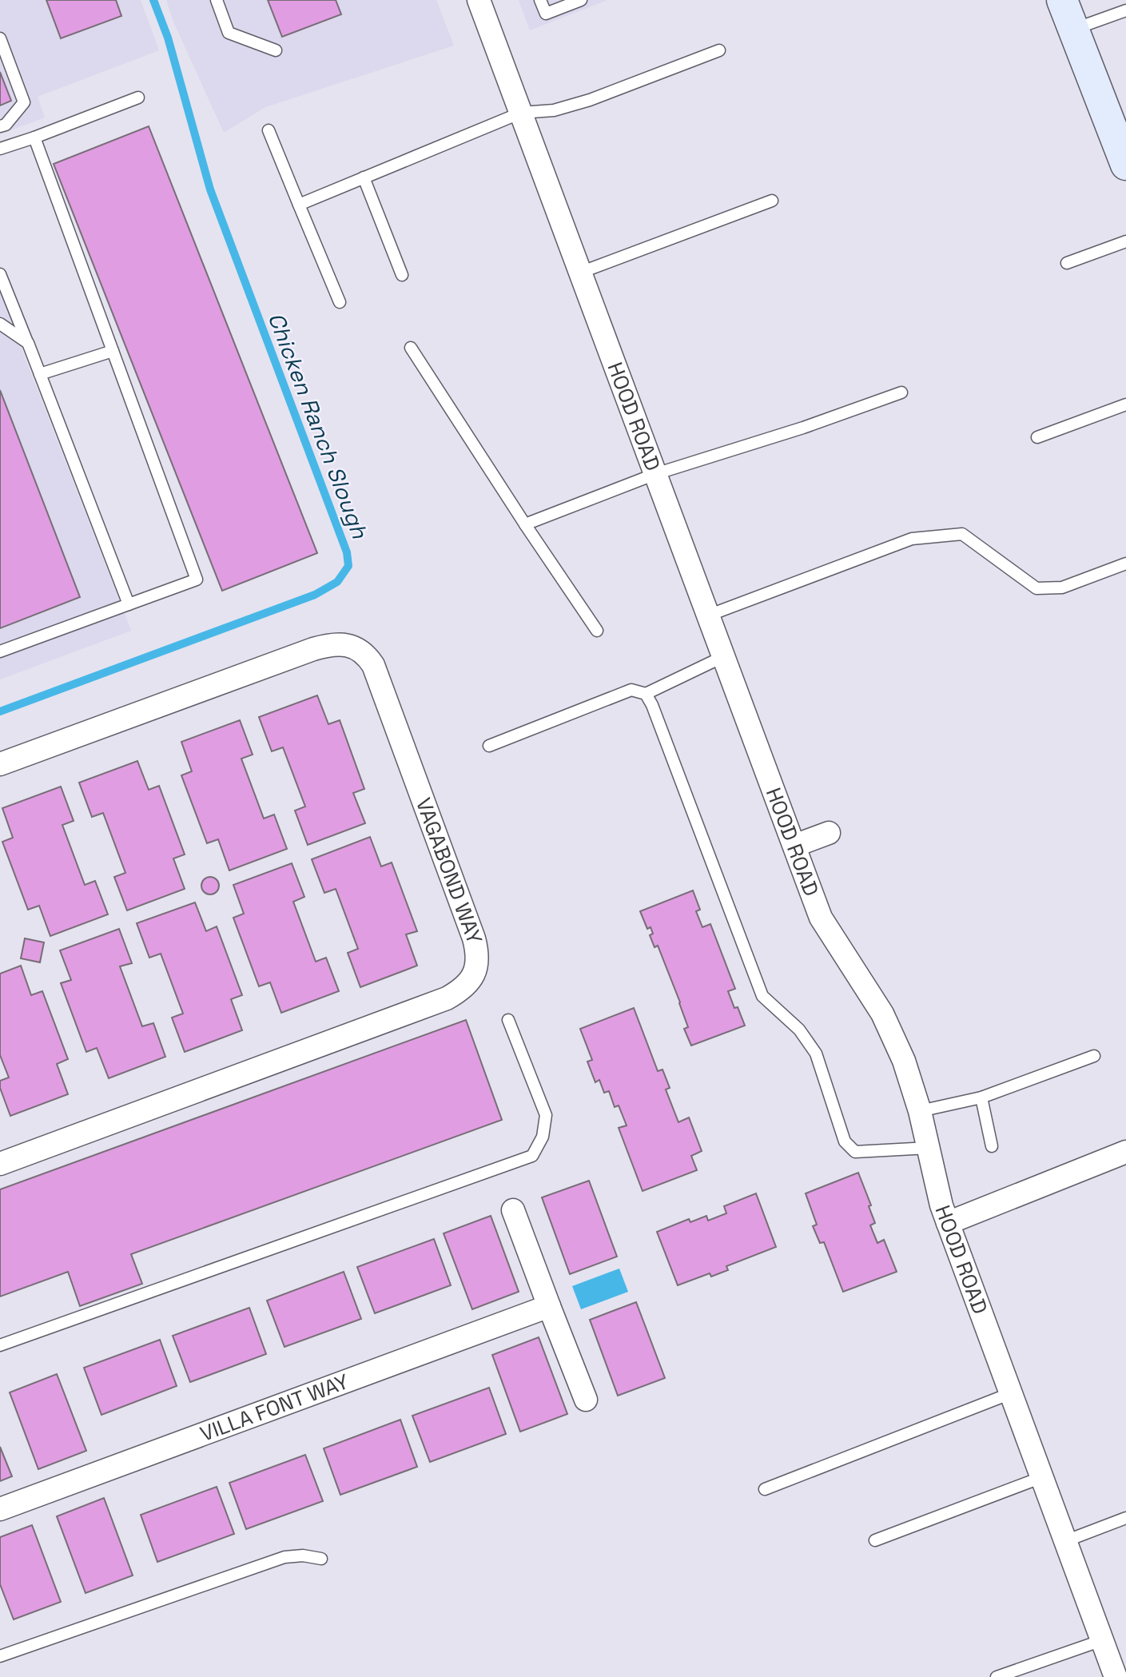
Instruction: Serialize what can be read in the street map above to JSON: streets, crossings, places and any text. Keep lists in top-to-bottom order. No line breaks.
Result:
{"streets":{"street":["HOOD ROAD","VAGABOND WAY","VILLA FONT WAY"]},"water":["Chicken Ranch Slough"]}
